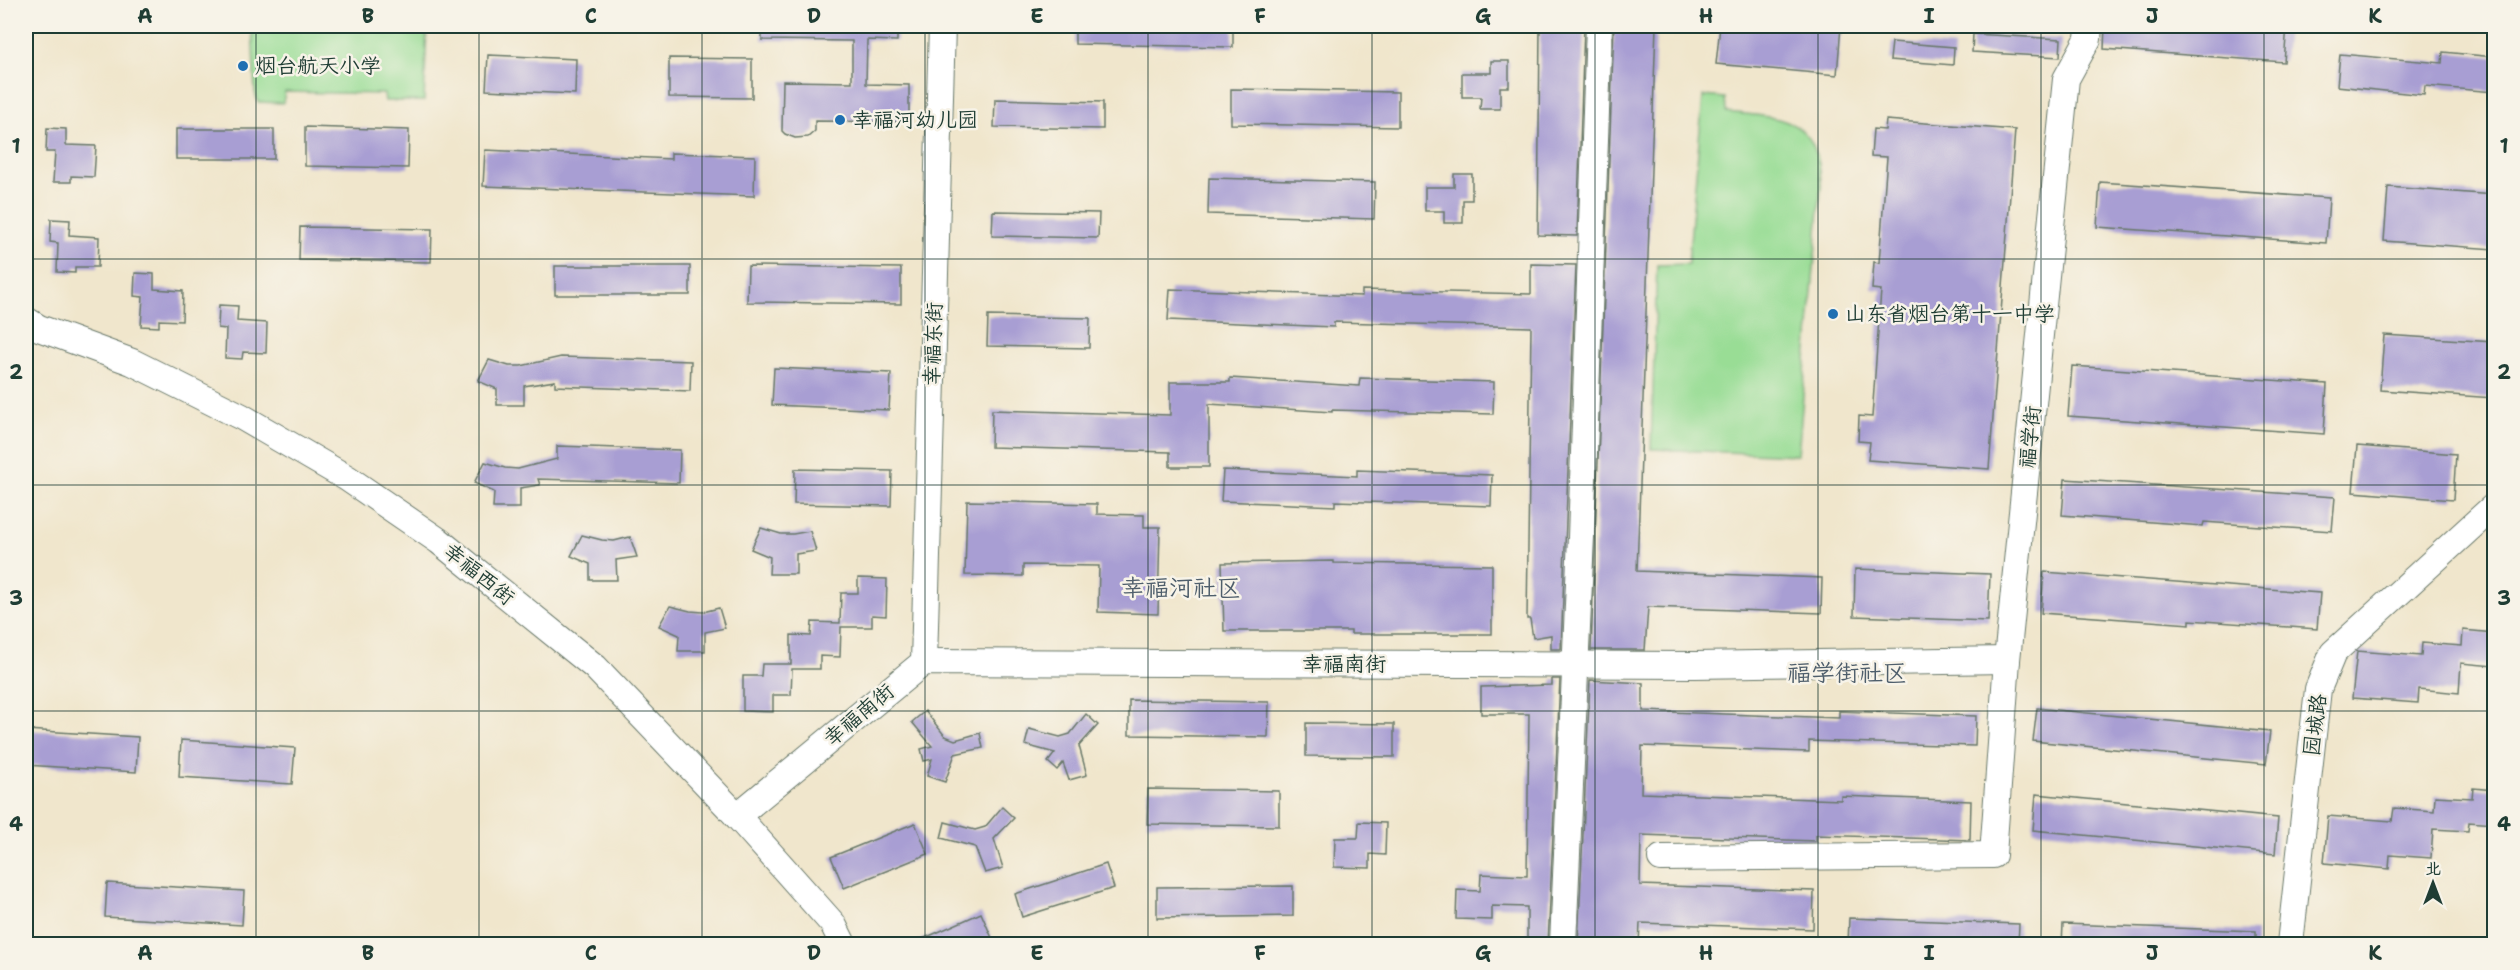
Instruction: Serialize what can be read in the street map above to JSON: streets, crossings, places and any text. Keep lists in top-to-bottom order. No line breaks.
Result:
{"streets":{"street":["幸福东街","福学街","幸福西街","幸福南街","园城路"]},"crossings":[["幸福东街","幸福南街"],["福学街","幸福南街"],["幸福西街","幸福南街"]],"districts":["幸福河社区","福学街社区"],"places":["烟台航天小学","幸福河幼儿园","山东省烟台第十一中学"],"north":"top","grid":{"columns":["A","B","C","D","E","F","G","H","I","J","K"],"rows":["1","2","3","4"]}}
